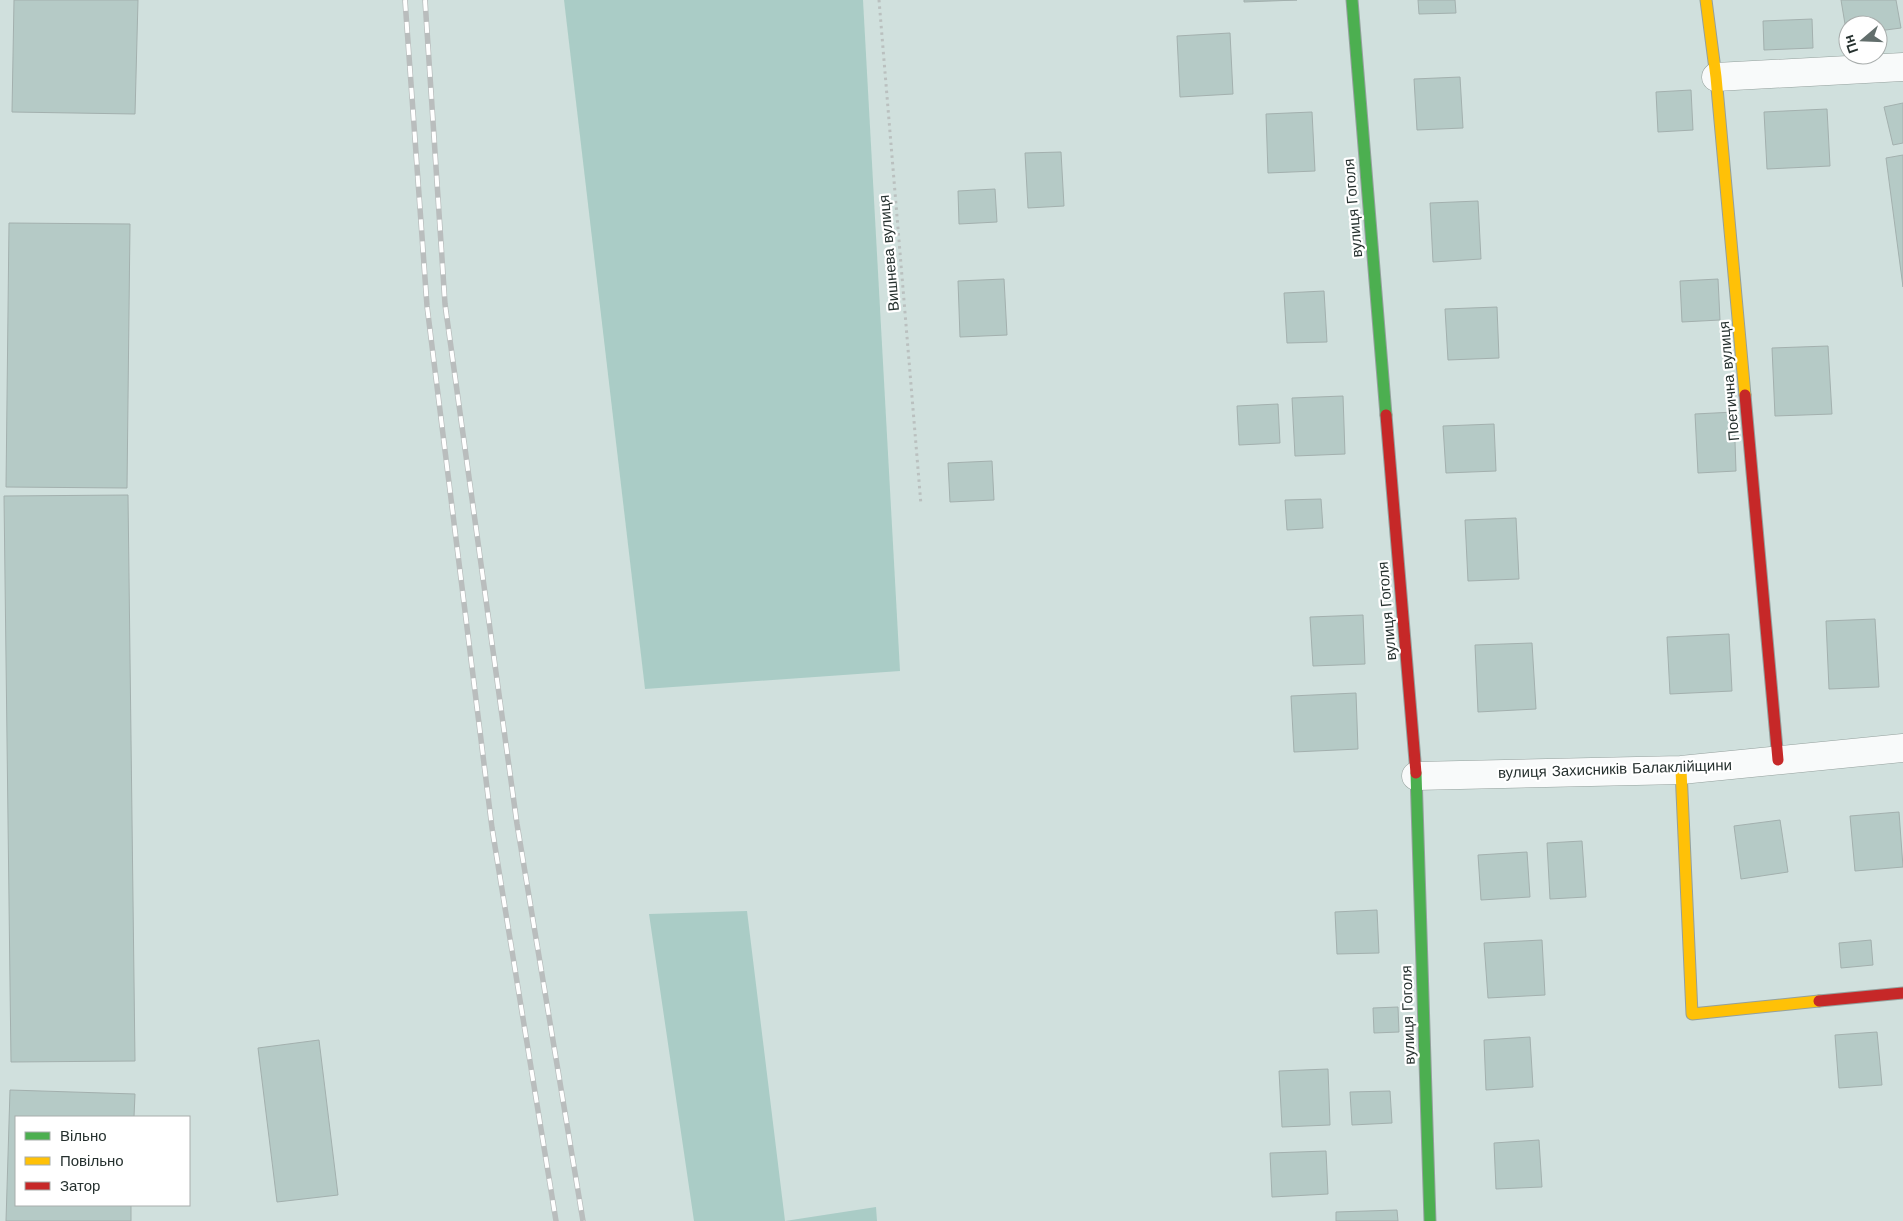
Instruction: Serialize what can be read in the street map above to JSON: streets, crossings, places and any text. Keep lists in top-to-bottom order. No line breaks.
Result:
{"streets":{"street":["вулиця Гоголя","Поетична вулиця","вулиця Захисників Балаклійщини"],"path":["Вишнева вулиця"]},"crossings":[["вулиця Гоголя","вулиця Захисників Балаклійщини"],["Поетична вулиця","вулиця Захисників Балаклійщини"]],"legend":["Вільно","Повільно","Затор"],"north":"left"}
